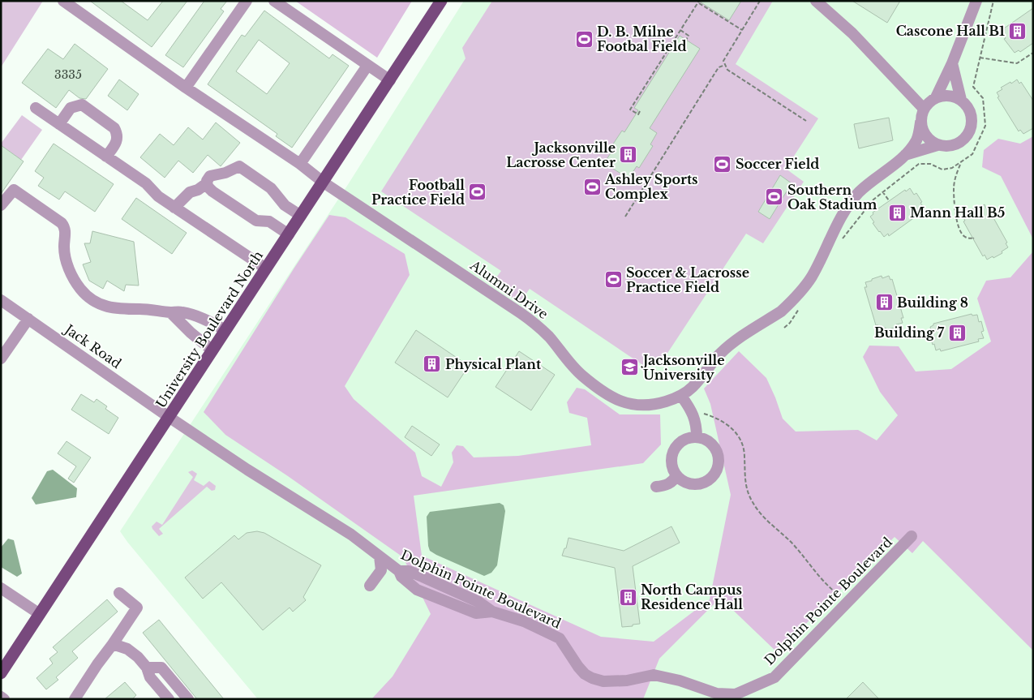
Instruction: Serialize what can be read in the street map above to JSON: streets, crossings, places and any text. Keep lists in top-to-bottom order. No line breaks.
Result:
{"streets":{"main road":["University Boulevard North"],"street":["Alumni Drive","Jack Road","Dolphin Pointe Boulevard"]},"crossings":[["Alumni Drive","University Boulevard North"],["University Boulevard North","Jack Road"],["University Boulevard North","Dolphin Pointe Boulevard"],["Jack Road","Dolphin Pointe Boulevard"]],"places":{"building":["Cascone Hall B1","Jacksonville Lacrosse Center","Mann Hall B5","Building 8","Building 7","Physical Plant","North Campus Residence Hall"],"sports":["D. B. Milne Footbal Field","Soccer Field","Ashley Sports Complex","Football Practice Field","Southern Oak Stadium","Soccer & Lacrosse Practice Field"],"school or university":["Jacksonville University"]},"house_numbers":["3335"]}
